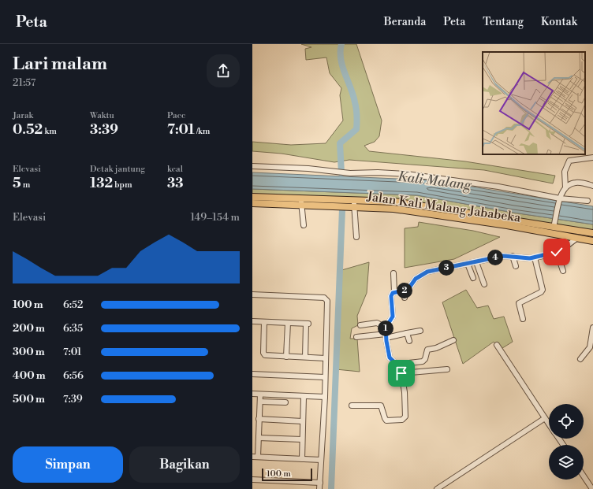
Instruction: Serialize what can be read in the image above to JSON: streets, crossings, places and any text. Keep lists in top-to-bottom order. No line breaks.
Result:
{"streets":{"main road":["Jalan Kali Malang Jababeka"]},"water":["Kali Malang"],"scale_bar":"100 m","page":{"header":"Peta","nav":["Beranda","Peta","Tentang","Kontak"],"heading":["Lari malam","21:57"],"stats":[["Jarak","0.52 km"],["Waktu","3:39"],["Pace","7:01 /km"],["Elevasi","5 m"],["Detak jantung","132 bpm"],["kcal","33"]],"chart":["Elevasi","149–154 m"],"pins":["4","3","2","1"],"list":[{"name":"100 m","note":"6:52"},{"name":"200 m","note":"6:35"},{"name":"300 m","note":"7:01"},{"name":"400 m","note":"6:56"},{"name":"500 m","note":"7:39"}],"buttons":["Simpan","Bagikan"],"scale":"100 m"}}
